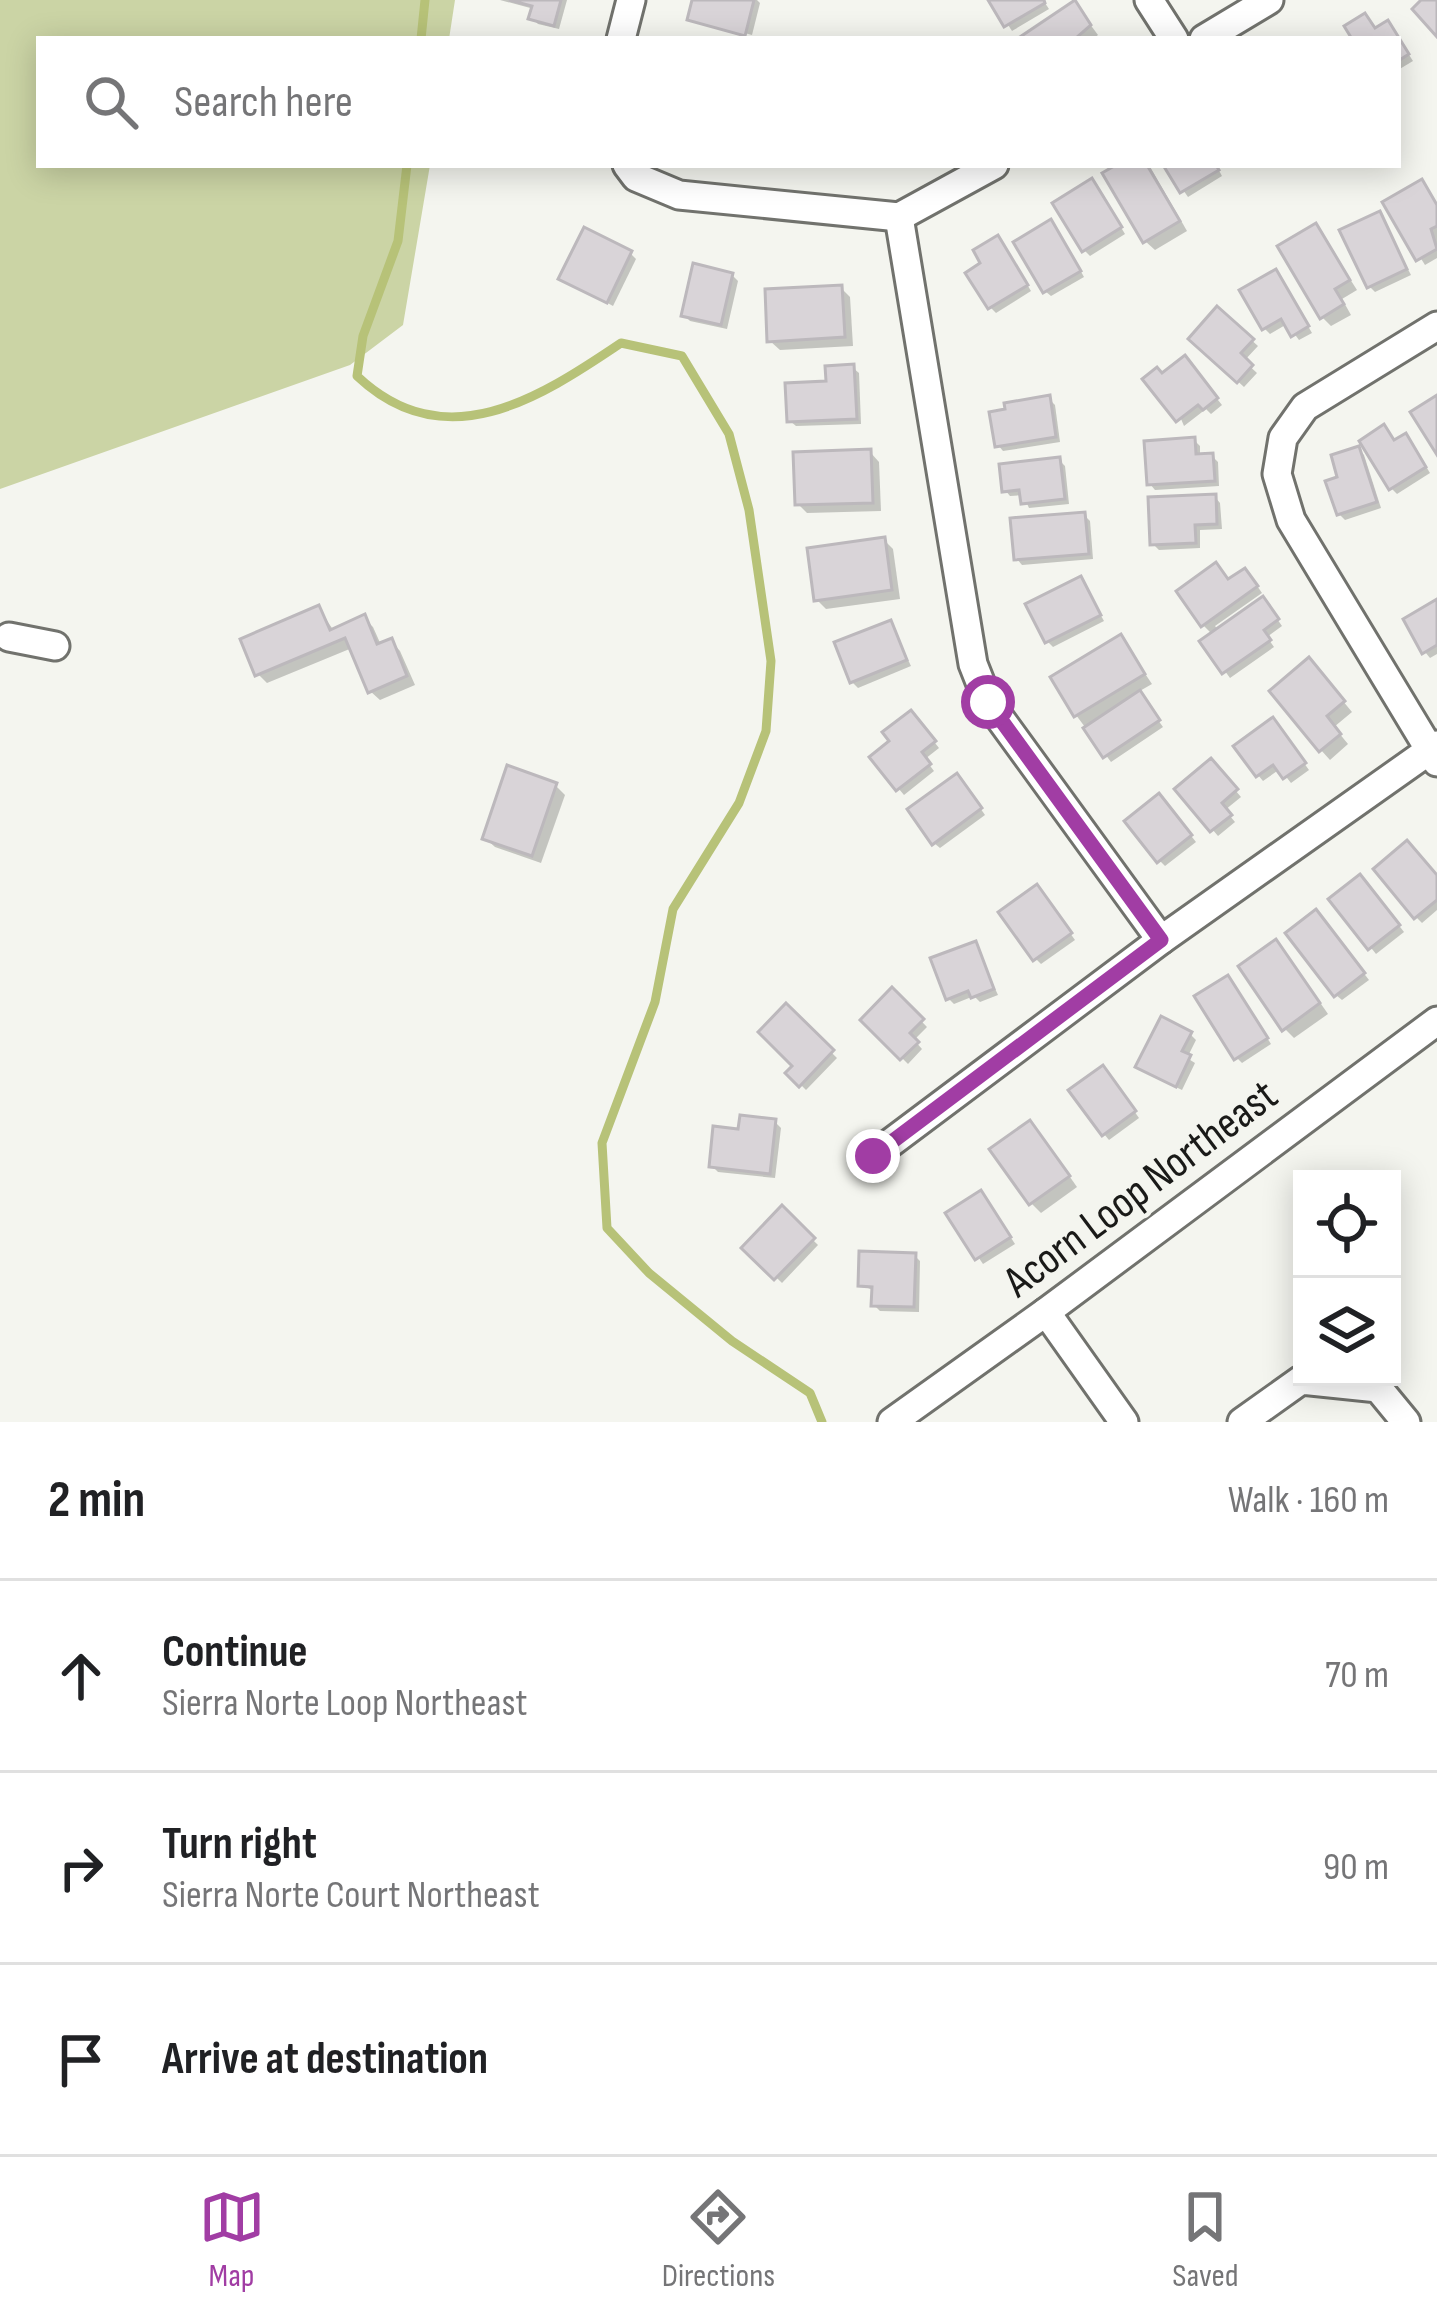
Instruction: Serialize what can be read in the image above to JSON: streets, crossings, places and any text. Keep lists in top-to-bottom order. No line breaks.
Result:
{"streets":{"street":["Acorn Loop Northeast"]},"page":{"search":"Search here","heading":["2 min","Walk · 160 m"],"list":[["Continue","Sierra Norte Loop Northeast","70 m"],["Turn right","Sierra Norte Court Northeast","90 m"],"Arrive at destination"],"nav":["Map","Directions","Saved"]}}
